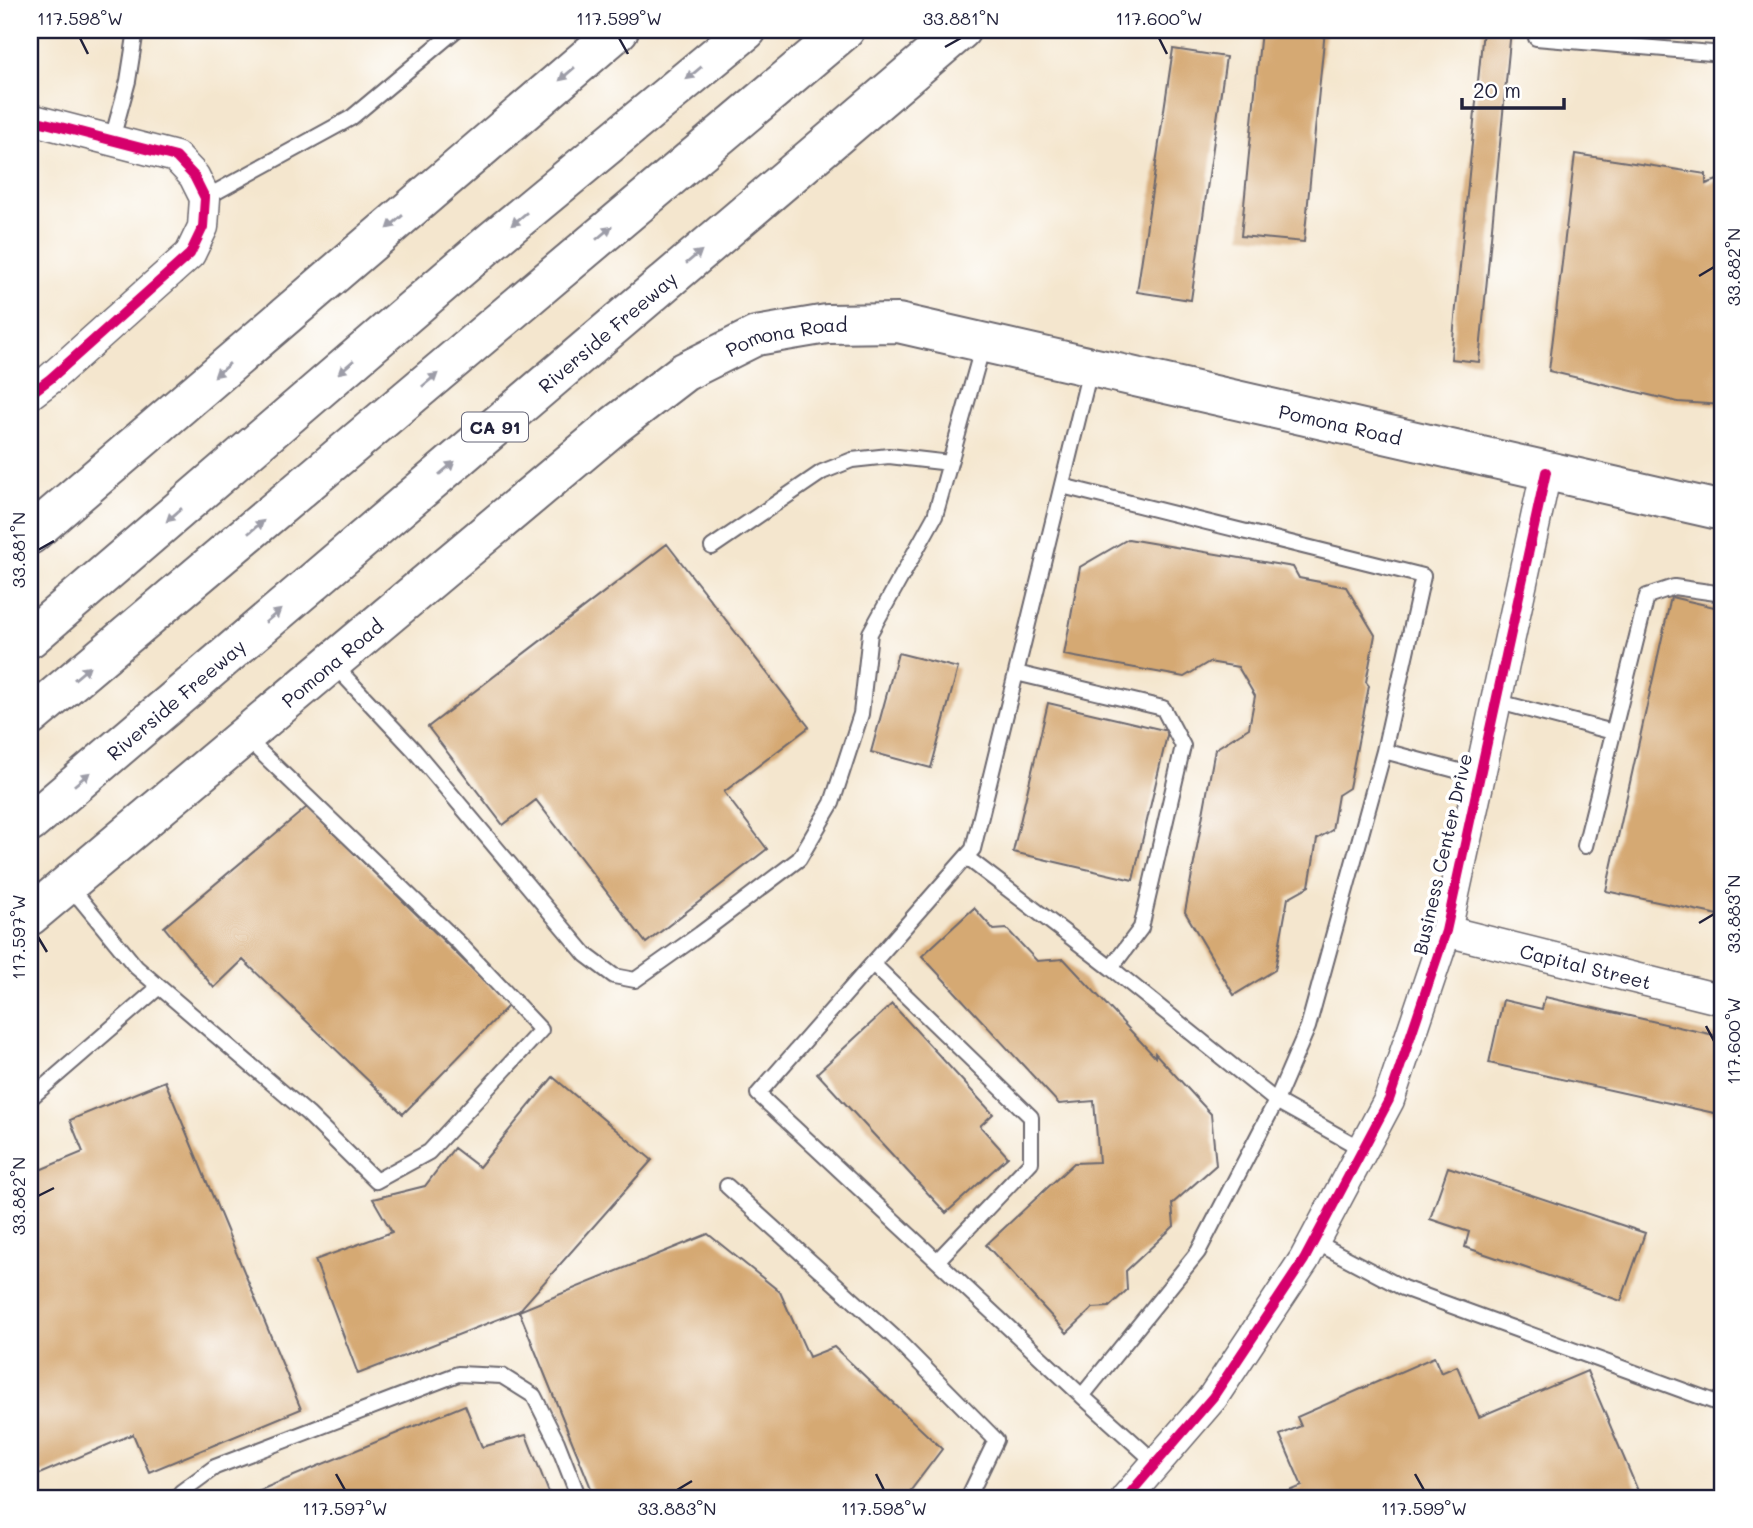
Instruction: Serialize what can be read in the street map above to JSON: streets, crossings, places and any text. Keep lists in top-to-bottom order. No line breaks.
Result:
{"streets":{"main road":["Riverside Freeway","Pomona Road","CA 91"],"street":["Business Center Drive","Capital Street"]},"crossings":[["Pomona Road","Business Center Drive"],["Business Center Drive","Capital Street"]],"scale_bar":"20 m","coordinates":["117.598°W","117.599°W","33.881°N","117.600°W","33.882°N","33.883°N","117.597°W"]}
